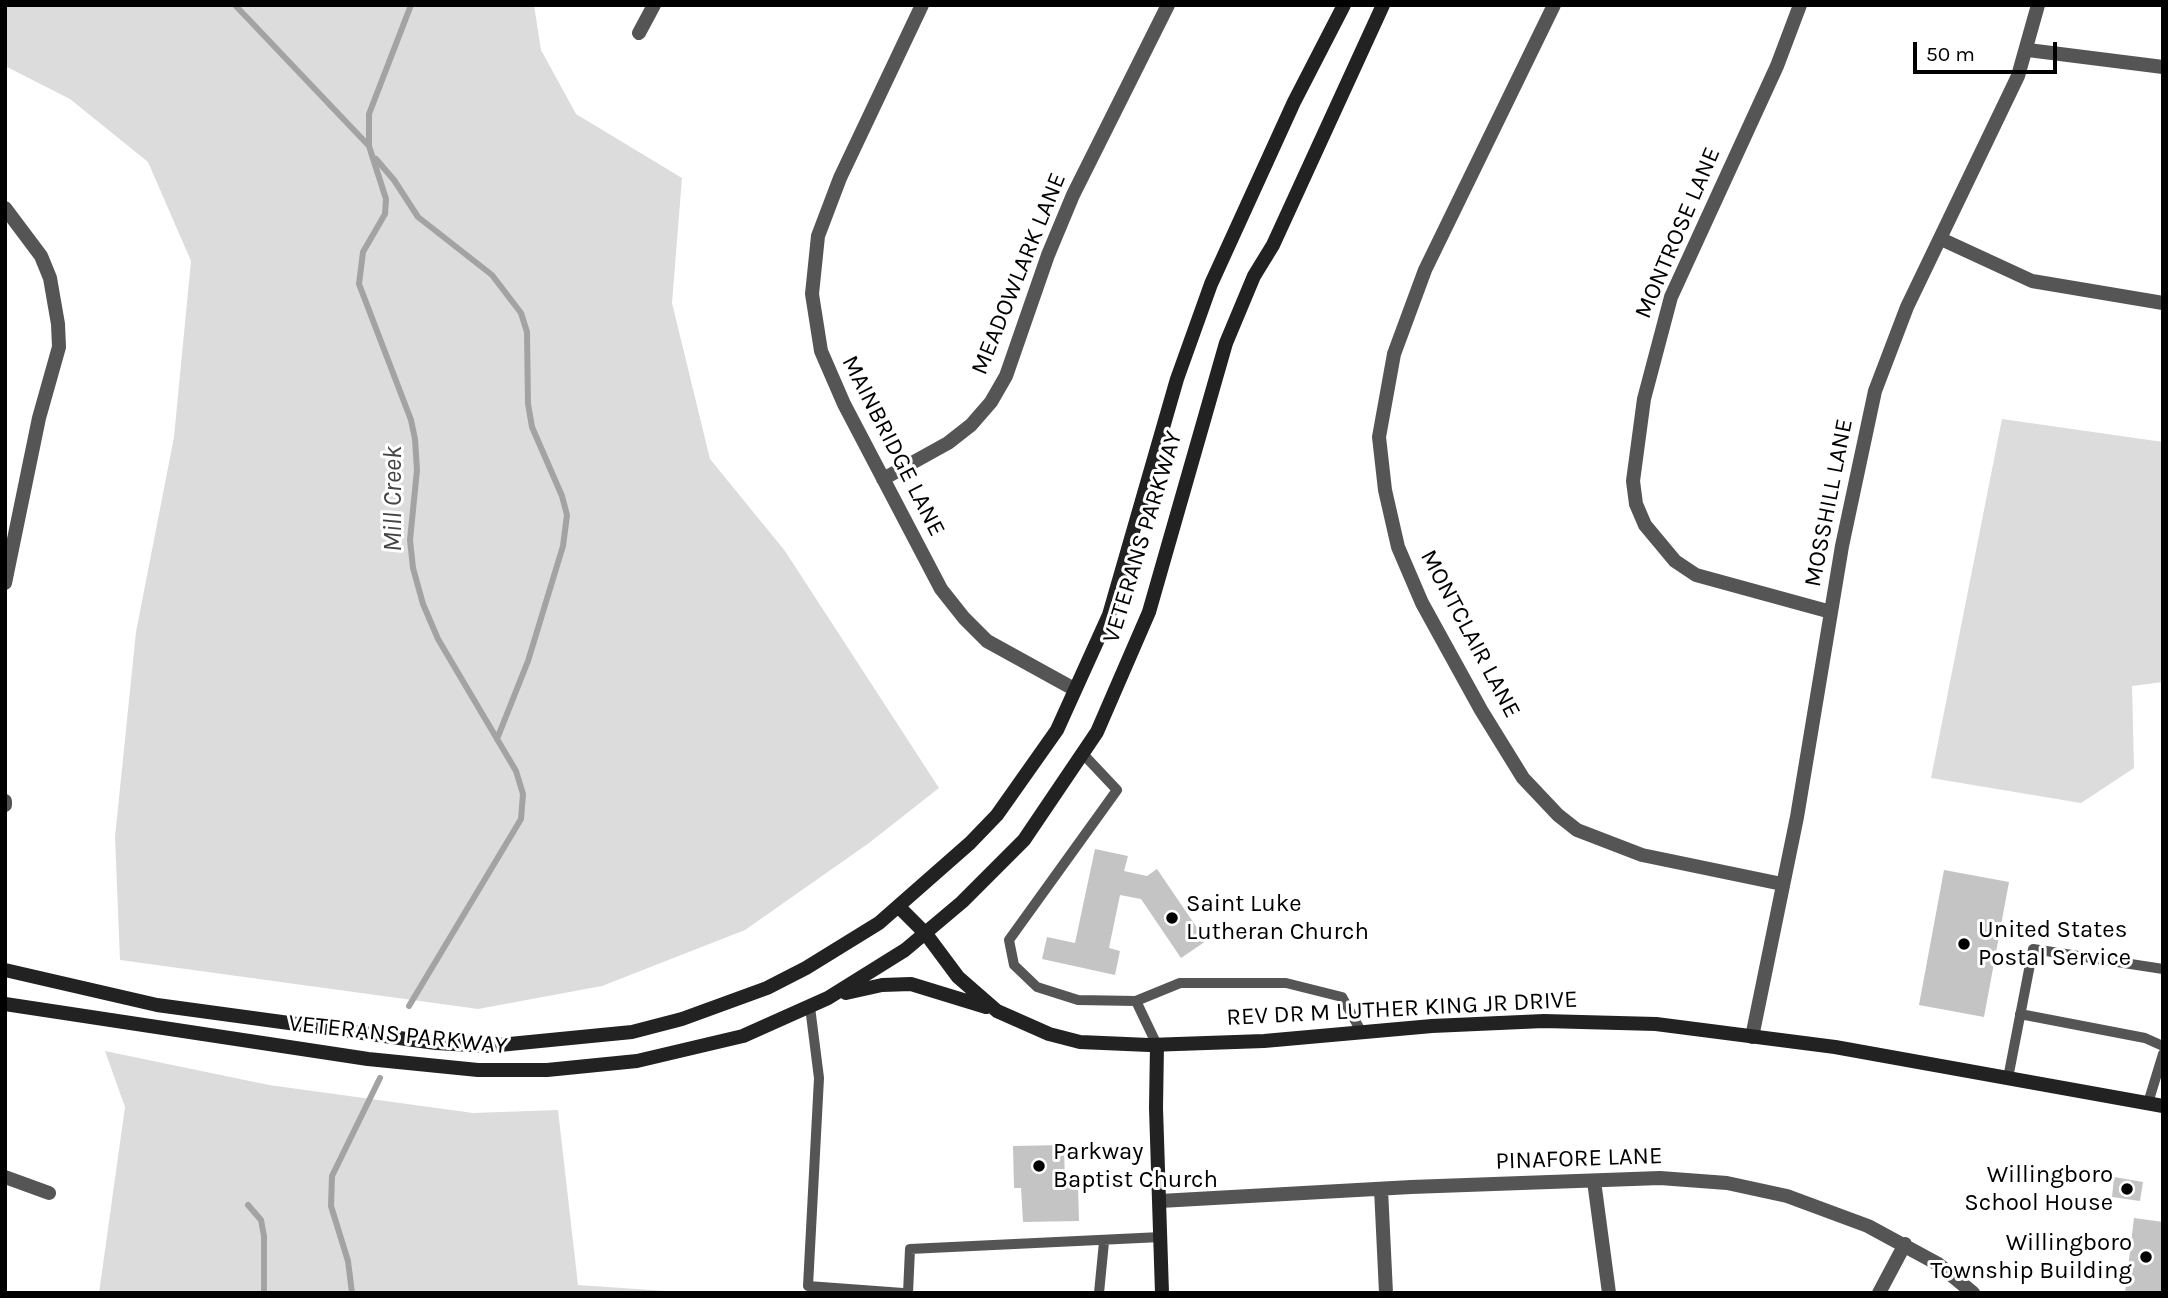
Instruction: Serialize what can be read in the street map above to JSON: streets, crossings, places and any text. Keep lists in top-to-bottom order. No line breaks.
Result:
{"streets":{"main road":["VETERANS PARKWAY","REV DR M LUTHER KING JR DRIVE"],"street":["MONTROSE LANE","MEADOWLARK LANE","MAINBRIDGE LANE","MOSSHILL LANE","MONTCLAIR LANE","PINAFORE LANE"]},"crossings":[["MONTROSE LANE","MOSSHILL LANE"],["MEADOWLARK LANE","MAINBRIDGE LANE"],["MAINBRIDGE LANE","VETERANS PARKWAY"],["MOSSHILL LANE","MONTCLAIR LANE"],["MOSSHILL LANE","REV DR M LUTHER KING JR DRIVE"],["VETERANS PARKWAY","REV DR M LUTHER KING JR DRIVE"]],"water":["Mill Creek"],"places":["Saint Luke Lutheran Church","United States Postal Service","Parkway Baptist Church","Willingboro School House","Willingboro Township Building"],"scale_bar":"50 m"}
